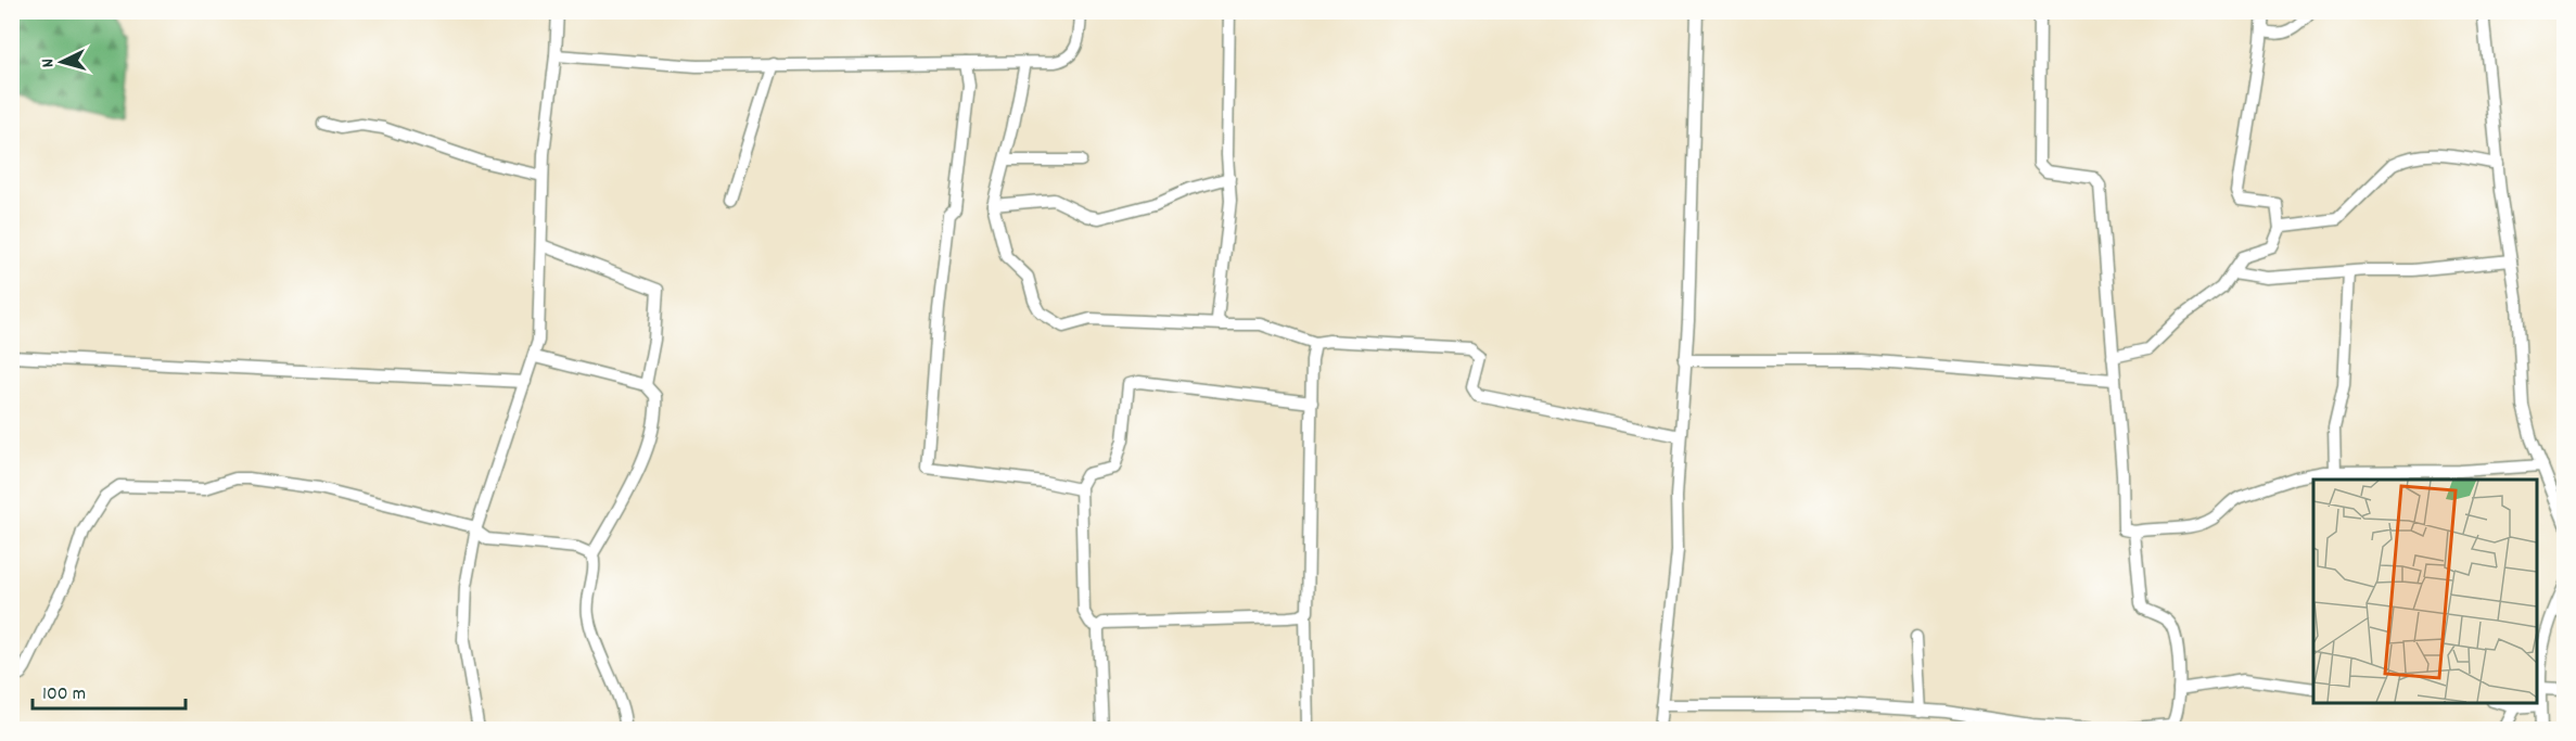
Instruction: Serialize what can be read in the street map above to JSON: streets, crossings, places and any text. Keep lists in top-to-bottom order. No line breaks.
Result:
{"scale_bar":"100 m","north":"left"}
